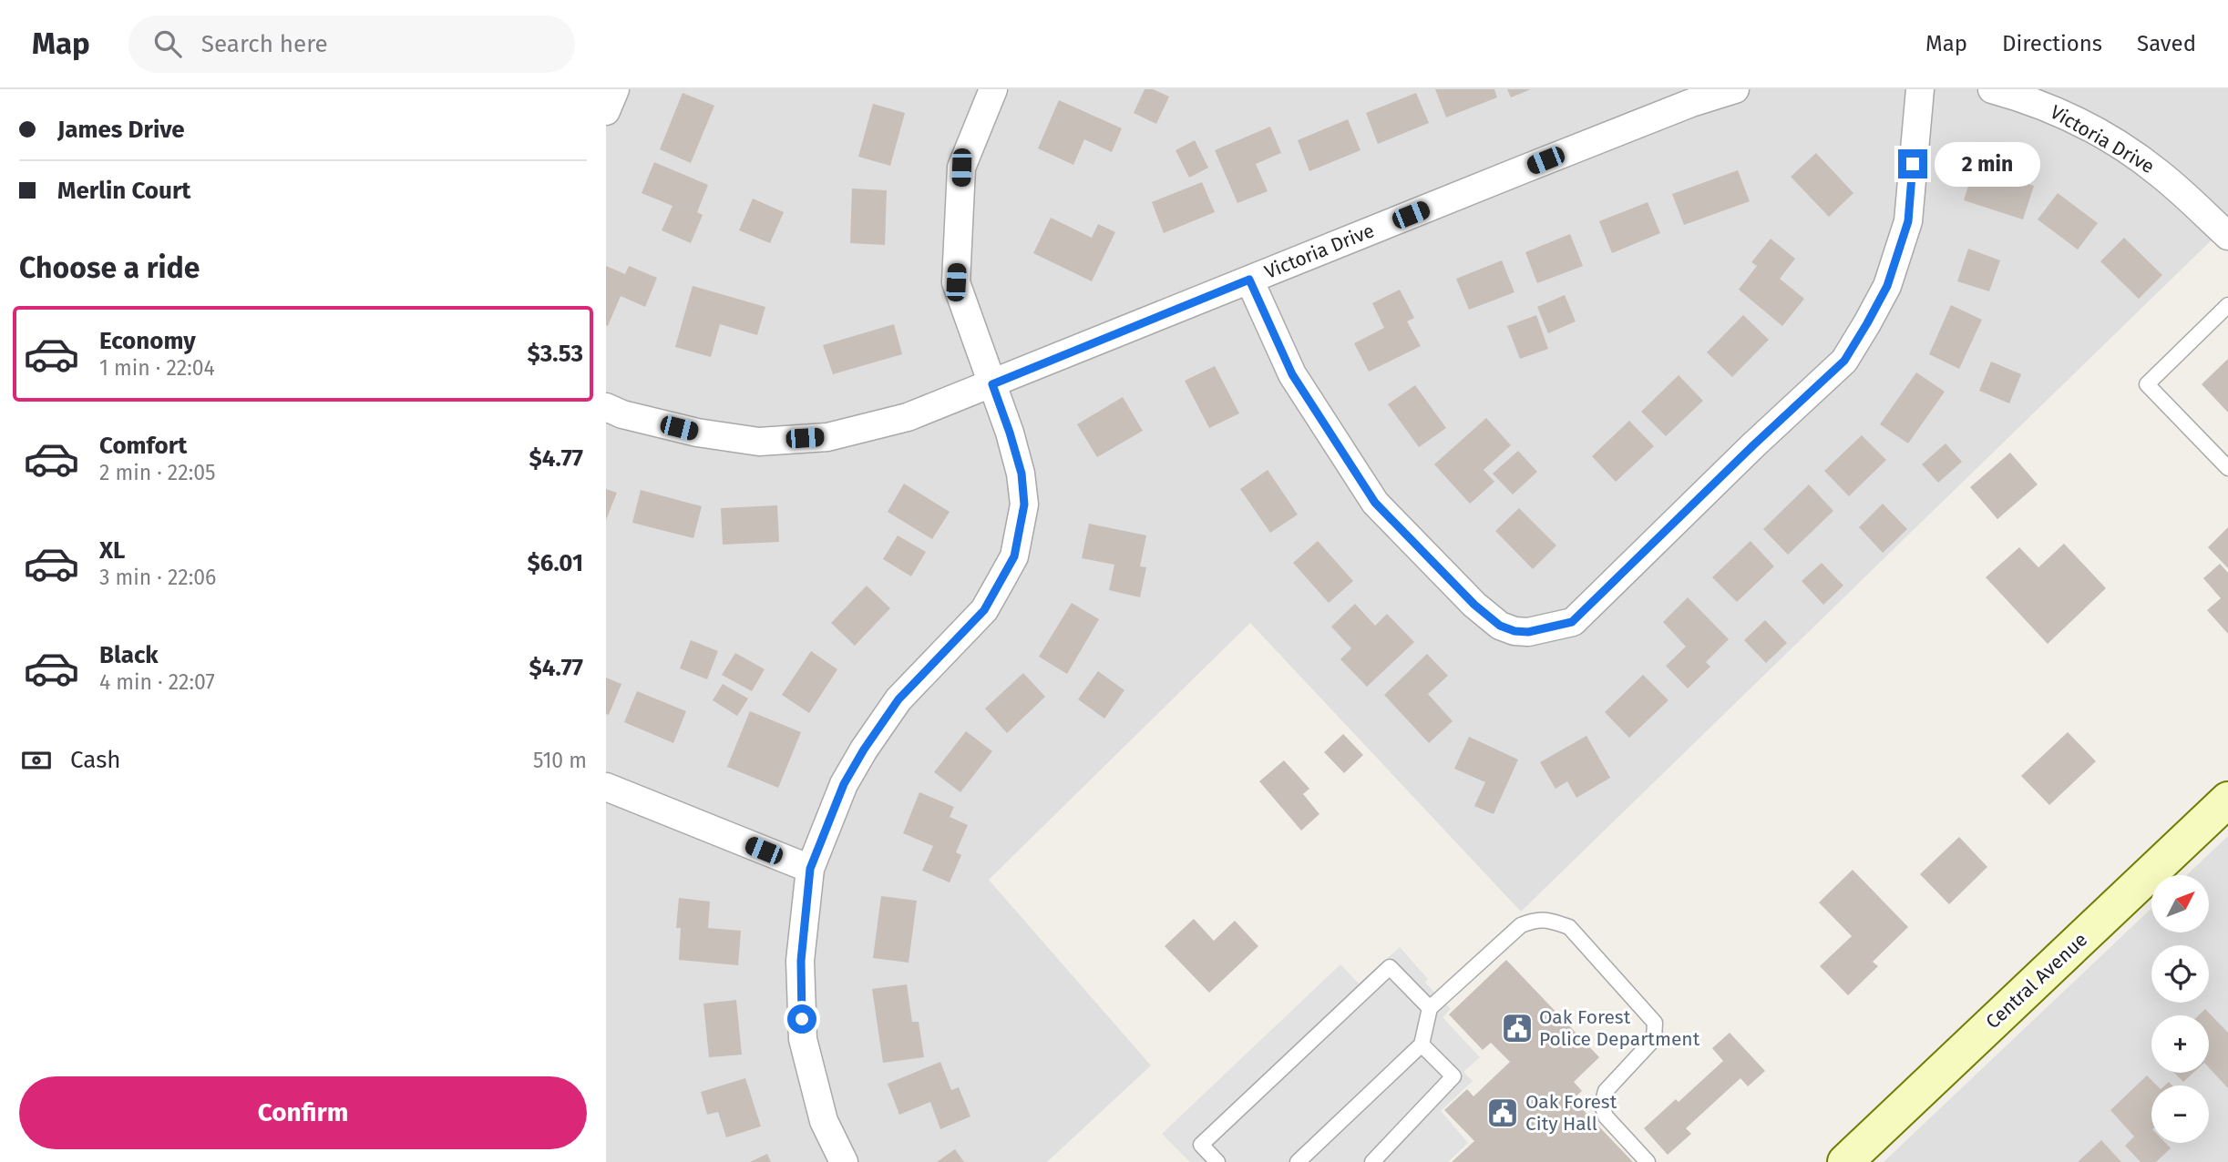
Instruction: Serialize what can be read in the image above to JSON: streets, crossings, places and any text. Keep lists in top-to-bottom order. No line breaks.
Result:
{"streets":{"street":["Victoria Drive","Central Avenue"]},"places":{"public building":["Oak Forest Police Department","Oak Forest City Hall"]},"north":"top right","page":{"header":"Map","search":"Search here","nav":["Map","Directions","Saved"],"banner":["James Drive","Merlin Court"],"bubble":"2 min","heading":"Choose a ride","list":[{"name":"Economy","note":"1 min · 22:04","value":"$3.53"},{"name":"Comfort","note":"2 min · 22:05","value":"$4.77"},{"name":"XL","note":"3 min · 22:06","value":"$6.01"},{"name":"Black","note":"4 min · 22:07","value":"$4.77"}],"pay":["Cash","510 m"],"map_buttons":["+","−"],"buttons":"Confirm"}}
